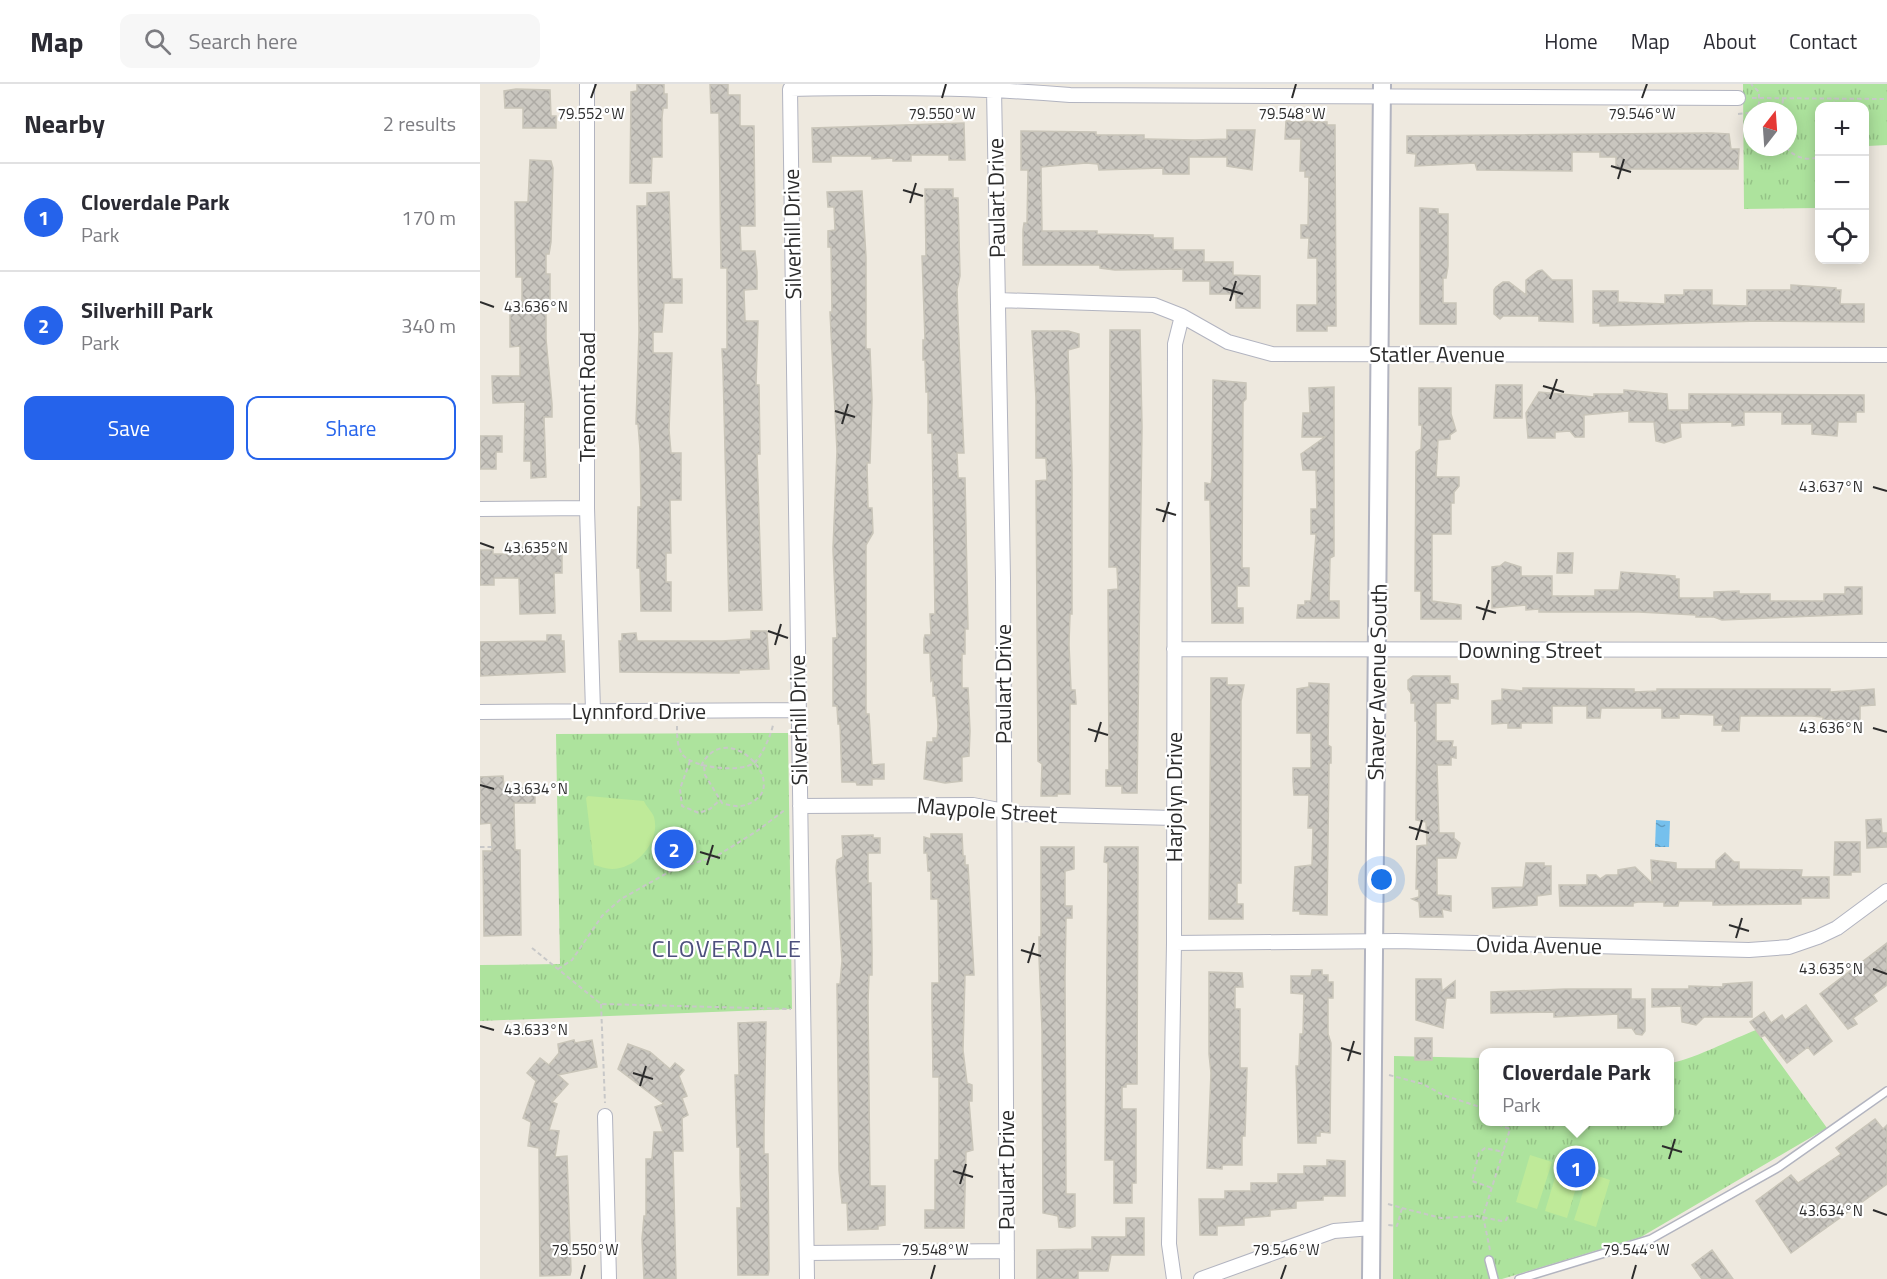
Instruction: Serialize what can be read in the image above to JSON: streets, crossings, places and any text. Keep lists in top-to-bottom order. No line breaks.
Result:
{"streets":{"street":["Paulart Drive","Silverhill Drive","Statler Avenue","Tremont Road","Downing Street","Shaver Avenue South","Lynnford Drive","Harjolyn Drive","Maypole Street","Ovida Avenue"]},"crossings":[["Paulart Drive","Silverhill Drive"],["Paulart Drive","Statler Avenue"],["Paulart Drive","Maypole Street"],["Silverhill Drive","Lynnford Drive"],["Silverhill Drive","Maypole Street"],["Statler Avenue","Shaver Avenue South"],["Statler Avenue","Harjolyn Drive"],["Tremont Road","Lynnford Drive"],["Downing Street","Shaver Avenue South"],["Downing Street","Harjolyn Drive"],["Shaver Avenue South","Ovida Avenue"],["Harjolyn Drive","Maypole Street"],["Harjolyn Drive","Ovida Avenue"]],"districts":["CLOVERDALE"],"north":"top","page":{"header":"Map","search":"Search here","nav":["Home","Map","About","Contact"],"heading":["Nearby","2 results"],"map_buttons":["+","−"],"list":[{"mark":"1","name":"Cloverdale Park","note":"Park","value":"170 m"},{"mark":"2","name":"Silverhill Park","note":"Park","value":"340 m"}],"buttons":["Save","Share"],"pins":["2","1"],"popup":["Cloverdale Park","Park"]},"coordinates":["79.552°W","79.550°W","79.548°W","79.546°W","43.636°N","43.637°N","43.635°N","43.634°N","43.633°N","79.544°W"]}
